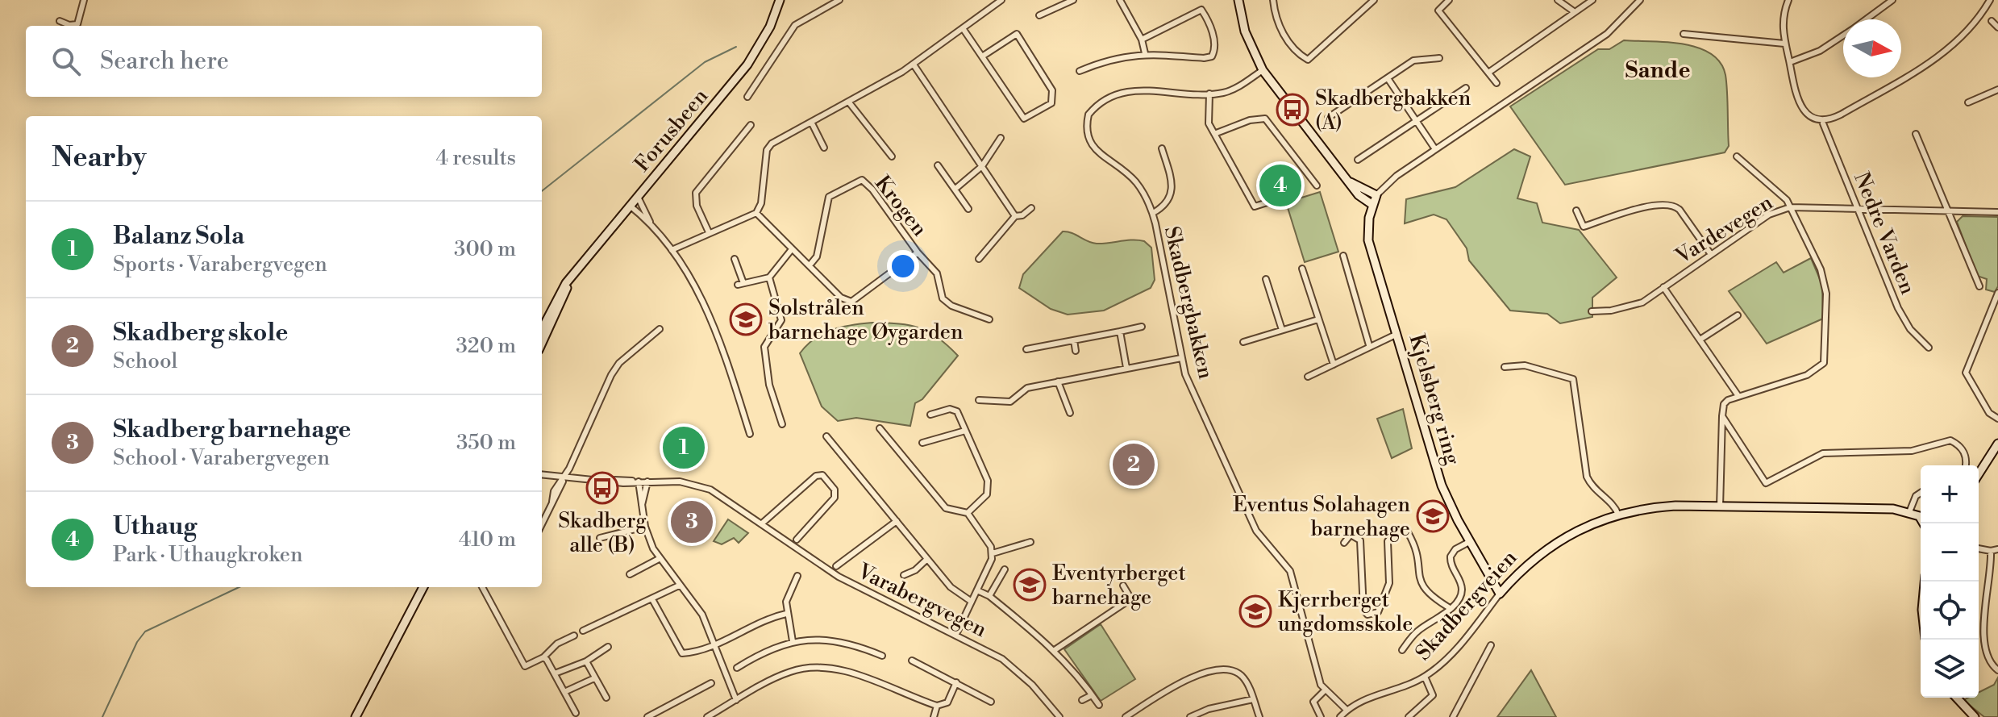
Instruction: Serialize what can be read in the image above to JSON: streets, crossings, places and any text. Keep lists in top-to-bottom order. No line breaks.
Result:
{"streets":{"street":["Forusbeen","Krogen","Vardevegen","Nedre Varden","Skadbergbakken","Kjelsberg ring","Varabergvegen","Skadbergveien"]},"crossings":[["Vardevegen","Nedre Varden"],["Skadbergbakken","Skadbergveien"],["Kjelsberg ring","Skadbergveien"]],"districts":["Sande"],"places":{"bus stop":["Skadbergbakken (A)","Skadberg alle (B)"],"school or university":["Solstrålen barnehage Øygarden","Eventus Solahagen barnehage","Eventyrberget barnehage","Kjerrberget ungdomsskole"]},"north":"right","page":{"search":"Search here","heading":["Nearby","4 results"],"pins":["4","1","2","3"],"list":[{"mark":"1","name":"Balanz Sola","note":"Sports · Varabergvegen","value":"300 m"},{"mark":"2","name":"Skadberg skole","note":"School","value":"320 m"},{"mark":"3","name":"Skadberg barnehage","note":"School · Varabergvegen","value":"350 m"},{"mark":"4","name":"Uthaug","note":"Park · Uthaugkroken","value":"410 m"}],"map_buttons":["+","−"]}}
